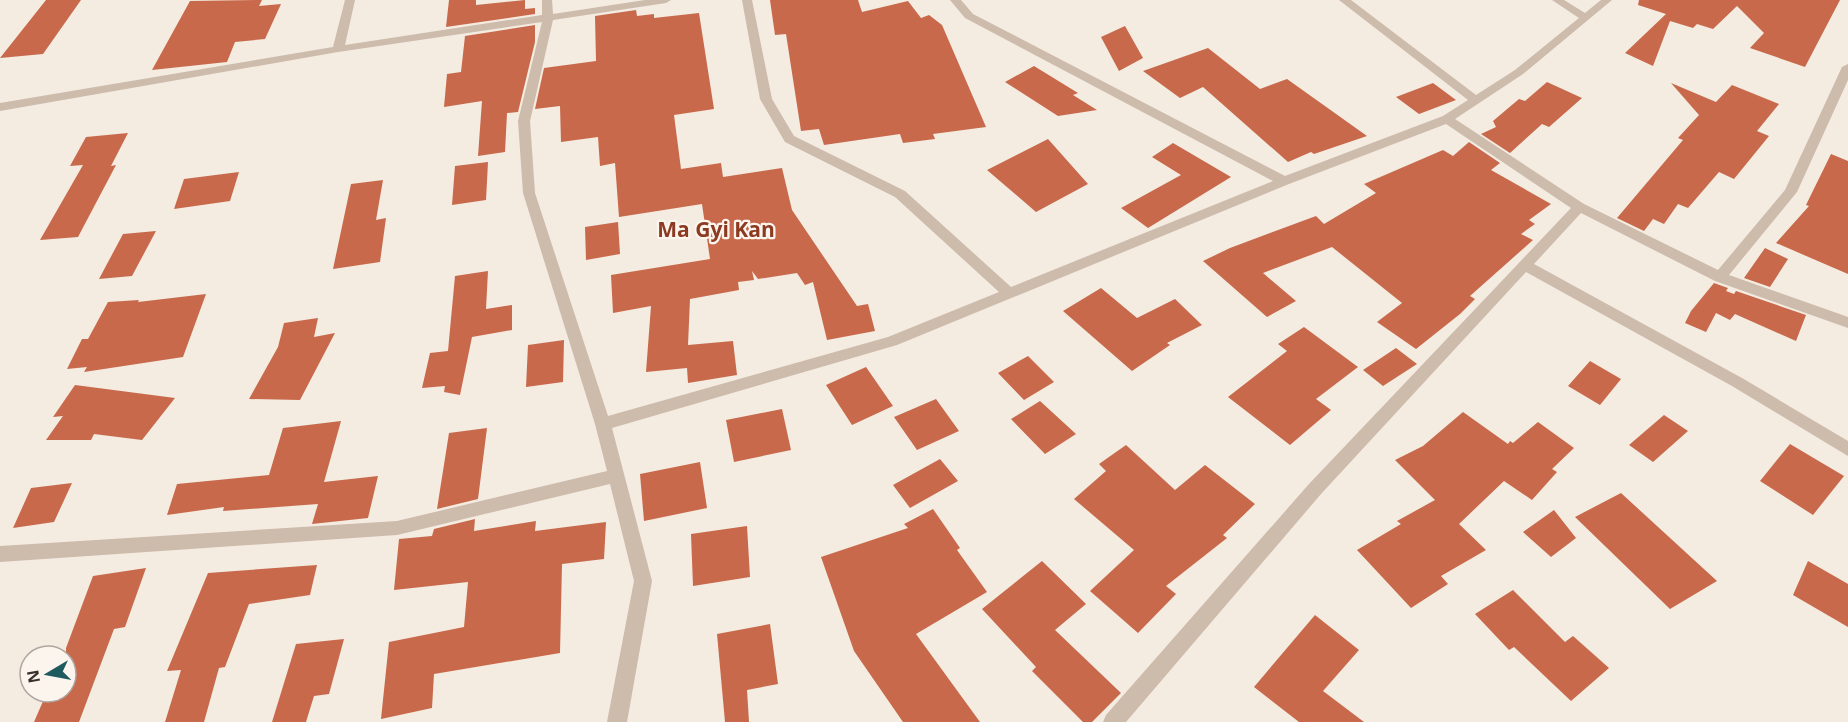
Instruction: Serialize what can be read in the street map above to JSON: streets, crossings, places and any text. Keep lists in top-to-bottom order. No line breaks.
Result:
{"districts":["Ma Gyi Kan"],"north":"left"}
